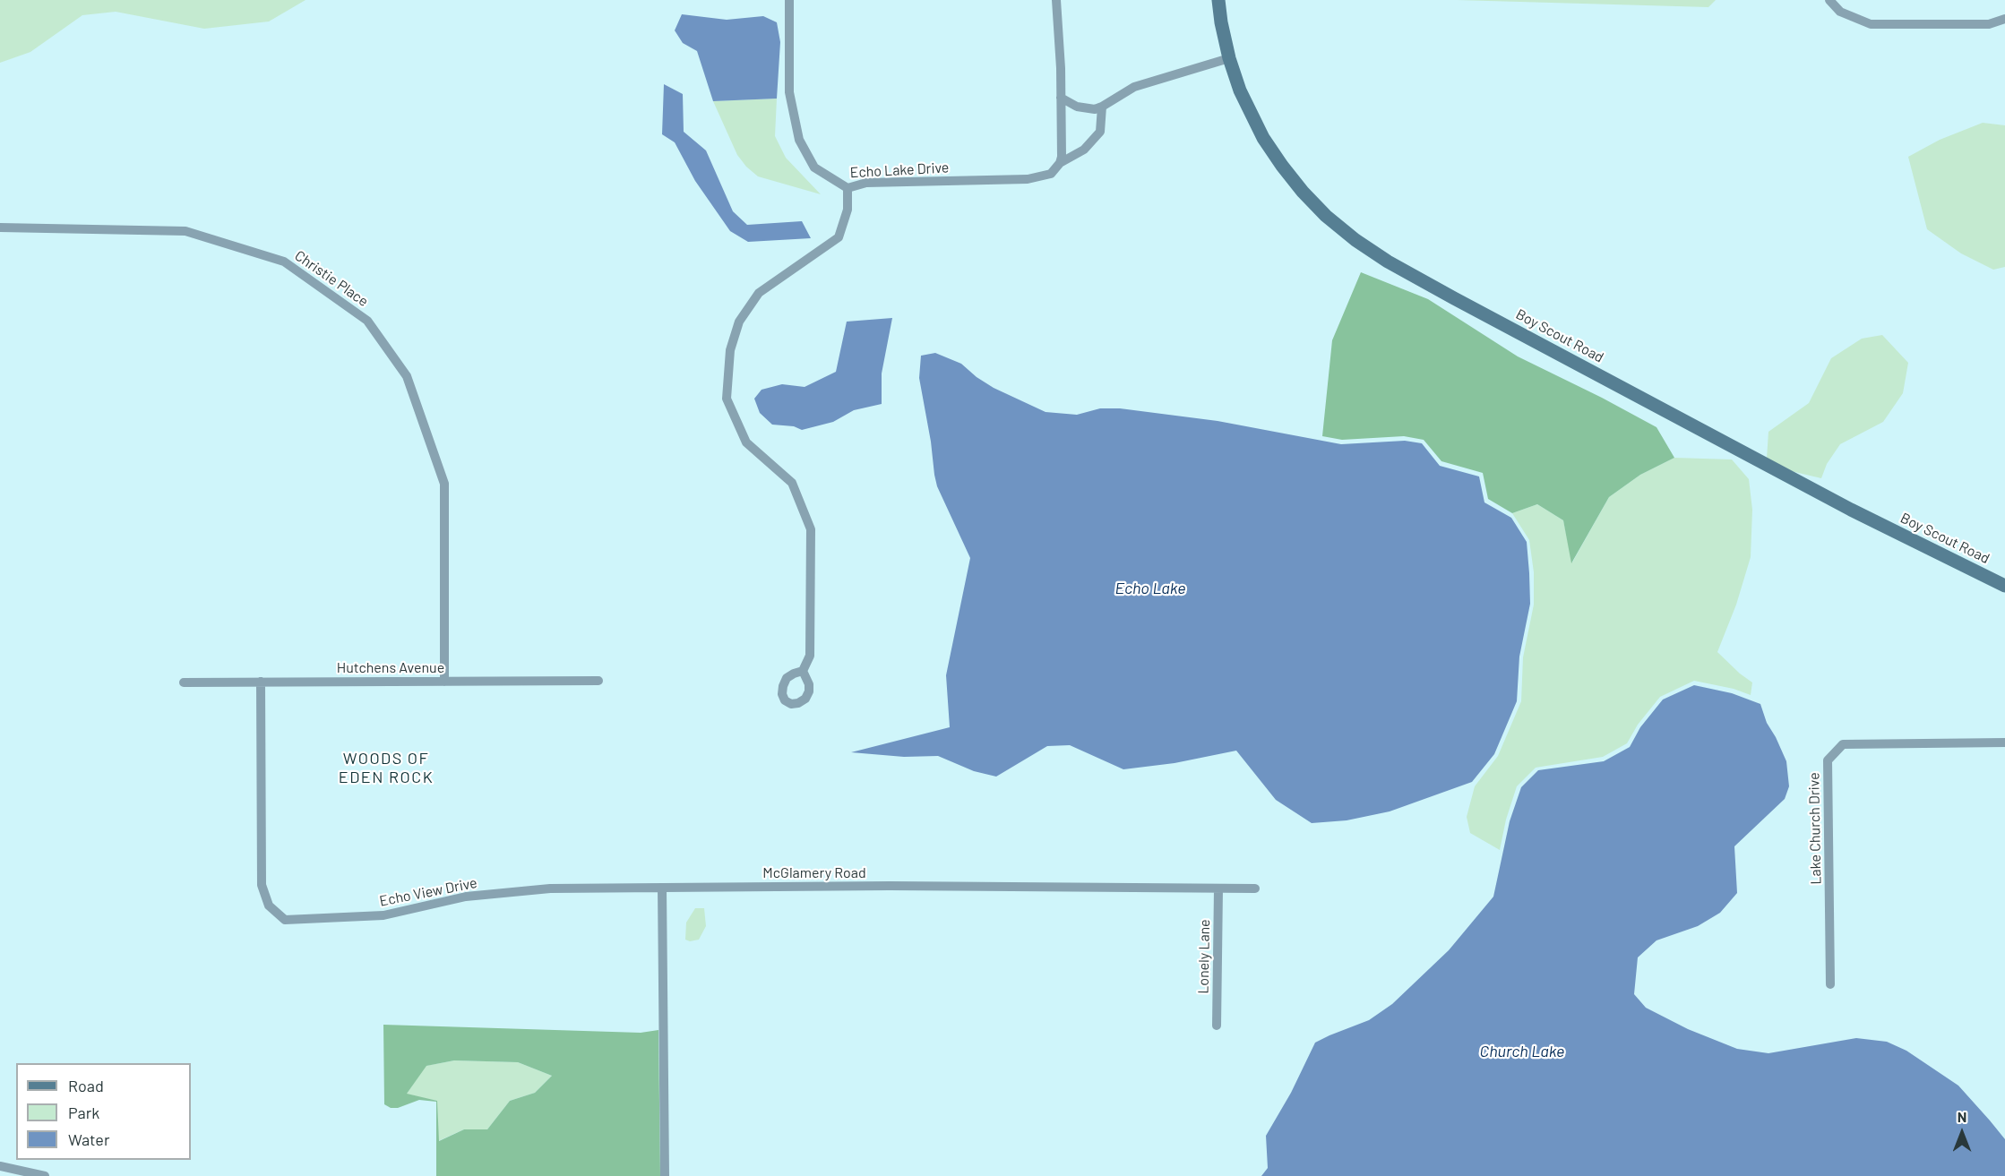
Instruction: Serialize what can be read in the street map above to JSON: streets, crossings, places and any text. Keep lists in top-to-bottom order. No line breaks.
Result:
{"streets":{"street":["Echo Lake Drive","Christie Place","Boy Scout Road","Hutchens Avenue","Lake Church Drive","McGlamery Road","Echo View Drive","Lonely Lane"]},"crossings":[["Christie Place","Hutchens Avenue"],["Hutchens Avenue","Echo View Drive"],["McGlamery Road","Echo View Drive"],["McGlamery Road","Lonely Lane"]],"districts":["WOODS OF EDEN ROCK"],"water":["Echo Lake","Church Lake"],"legend":["Road","Park","Water"],"north":"top"}
